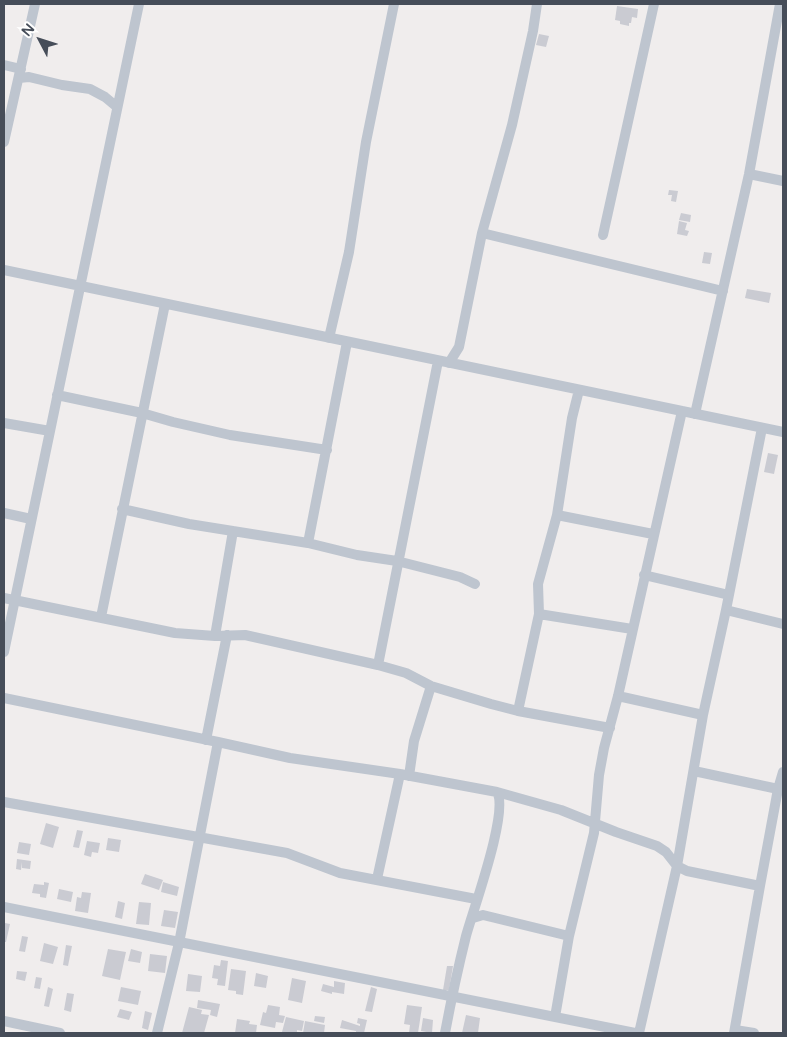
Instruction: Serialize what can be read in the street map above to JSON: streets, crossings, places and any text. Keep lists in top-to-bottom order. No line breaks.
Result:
{"north":"top left"}
